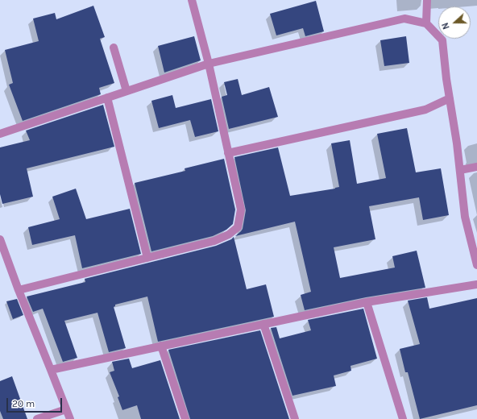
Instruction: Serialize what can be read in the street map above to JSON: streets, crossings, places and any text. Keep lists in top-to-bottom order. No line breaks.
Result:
{"scale_bar":"20 m","north":"left"}
